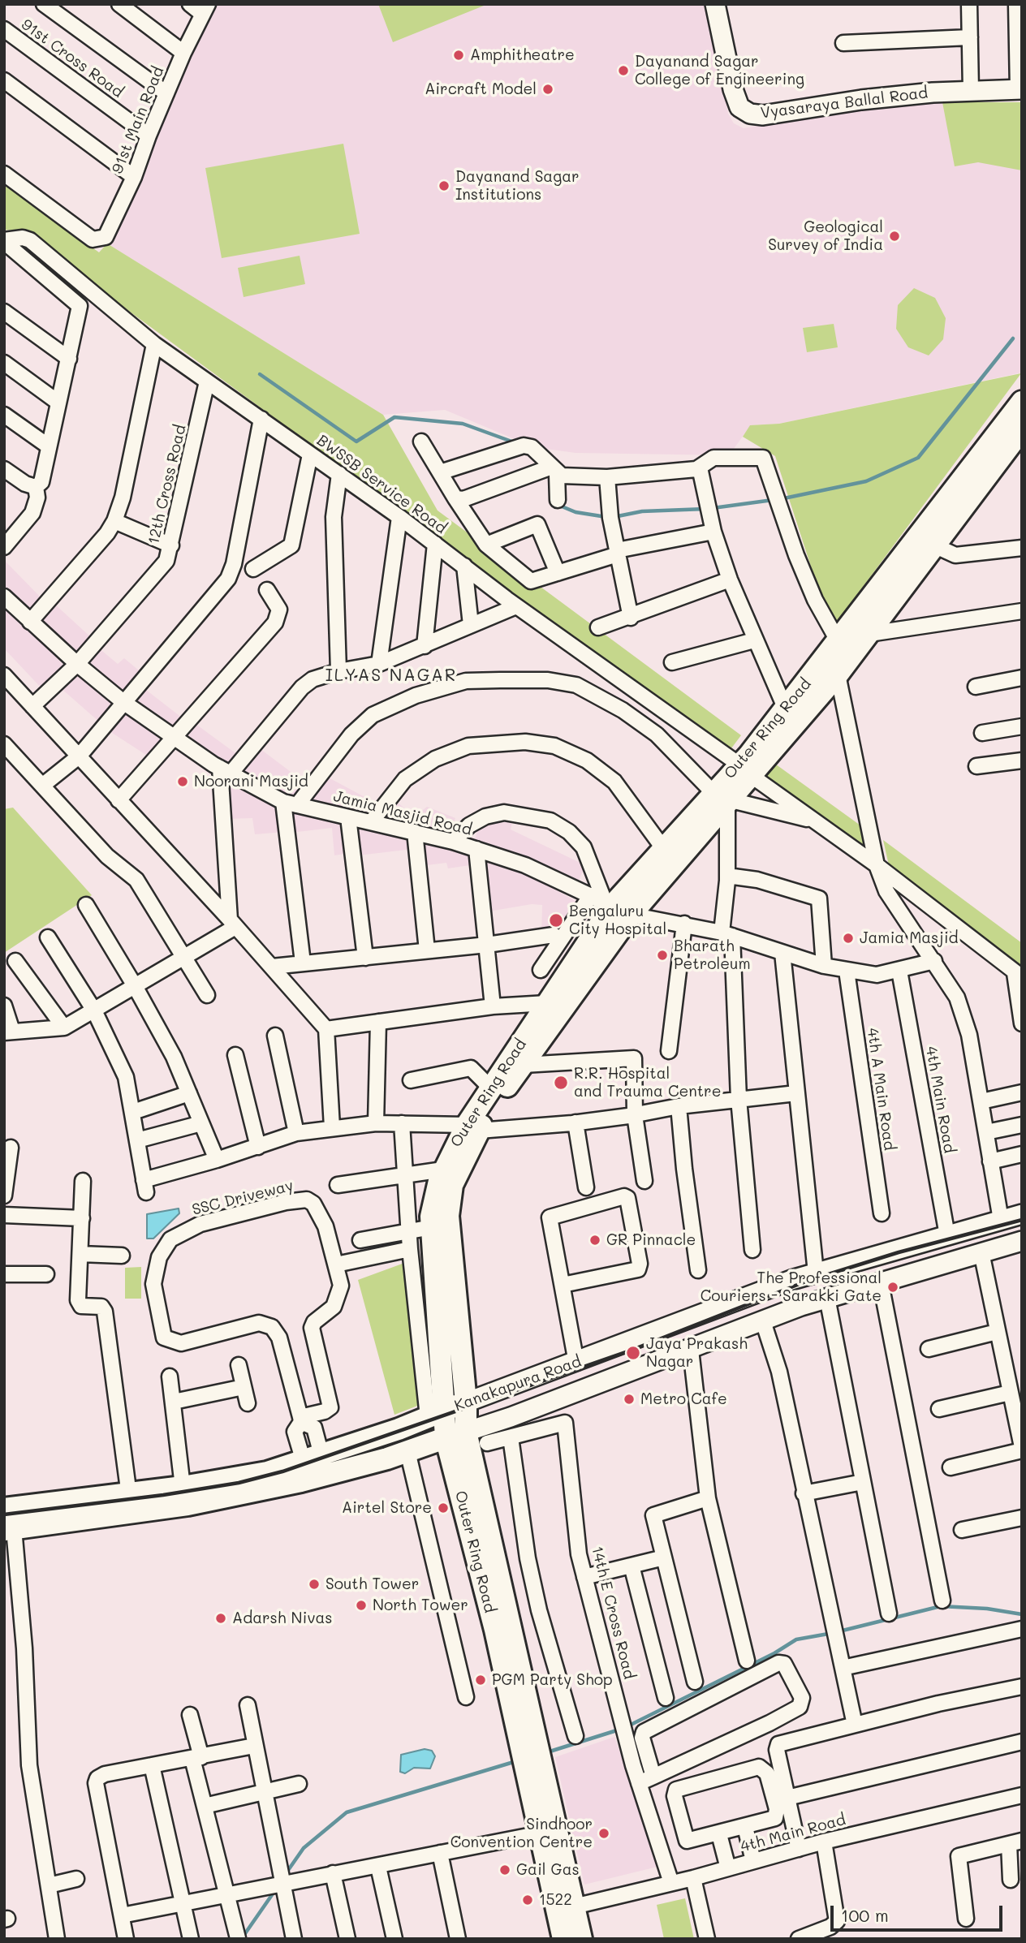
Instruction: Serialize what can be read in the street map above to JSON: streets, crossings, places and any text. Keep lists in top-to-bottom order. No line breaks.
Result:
{"streets":{"highway":["Outer Ring Road","Kanakapura Road"],"main road":["Vyasaraya Ballal Road"],"street":["91st Cross Road","91st Main Road","12th Cross Road","BWSSB Service Road","Jamia Masjid Road","4th A Main Road","4th Main Road","SSC Driveway","14th E Cross Road"]},"crossings":[["91st Cross Road","91st Main Road"],["12th Cross Road","BWSSB Service Road"],["12th Cross Road","Jamia Masjid Road"],["BWSSB Service Road","Outer Ring Road"],["Outer Ring Road","Jamia Masjid Road"],["Outer Ring Road","4th Main Road"],["Outer Ring Road","Kanakapura Road"],["Jamia Masjid Road","4th A Main Road"],["Jamia Masjid Road","4th Main Road"],["4th Main Road","Kanakapura Road"],["4th Main Road","14th E Cross Road"]],"districts":["ILYAS NAGAR"],"places":["Amphitheatre","Dayanand Sagar College of Engineering","Aircraft Model","Dayanand Sagar Institutions","Geological Survey of India","Noorani Masjid","Bengaluru City Hospital","Jamia Masjid","Bharath Petroleum","R.R. Hospital and Trauma Centre","GR Pinnacle","The Professional Couriers - Sarakki Gate","Jaya Prakash Nagar","Metro Cafe","Airtel Store","South Tower","North Tower","Adarsh Nivas","PGM Party Shop","Sindhoor Convention Centre","Gail Gas","1522"],"scale_bar":"100 m"}
